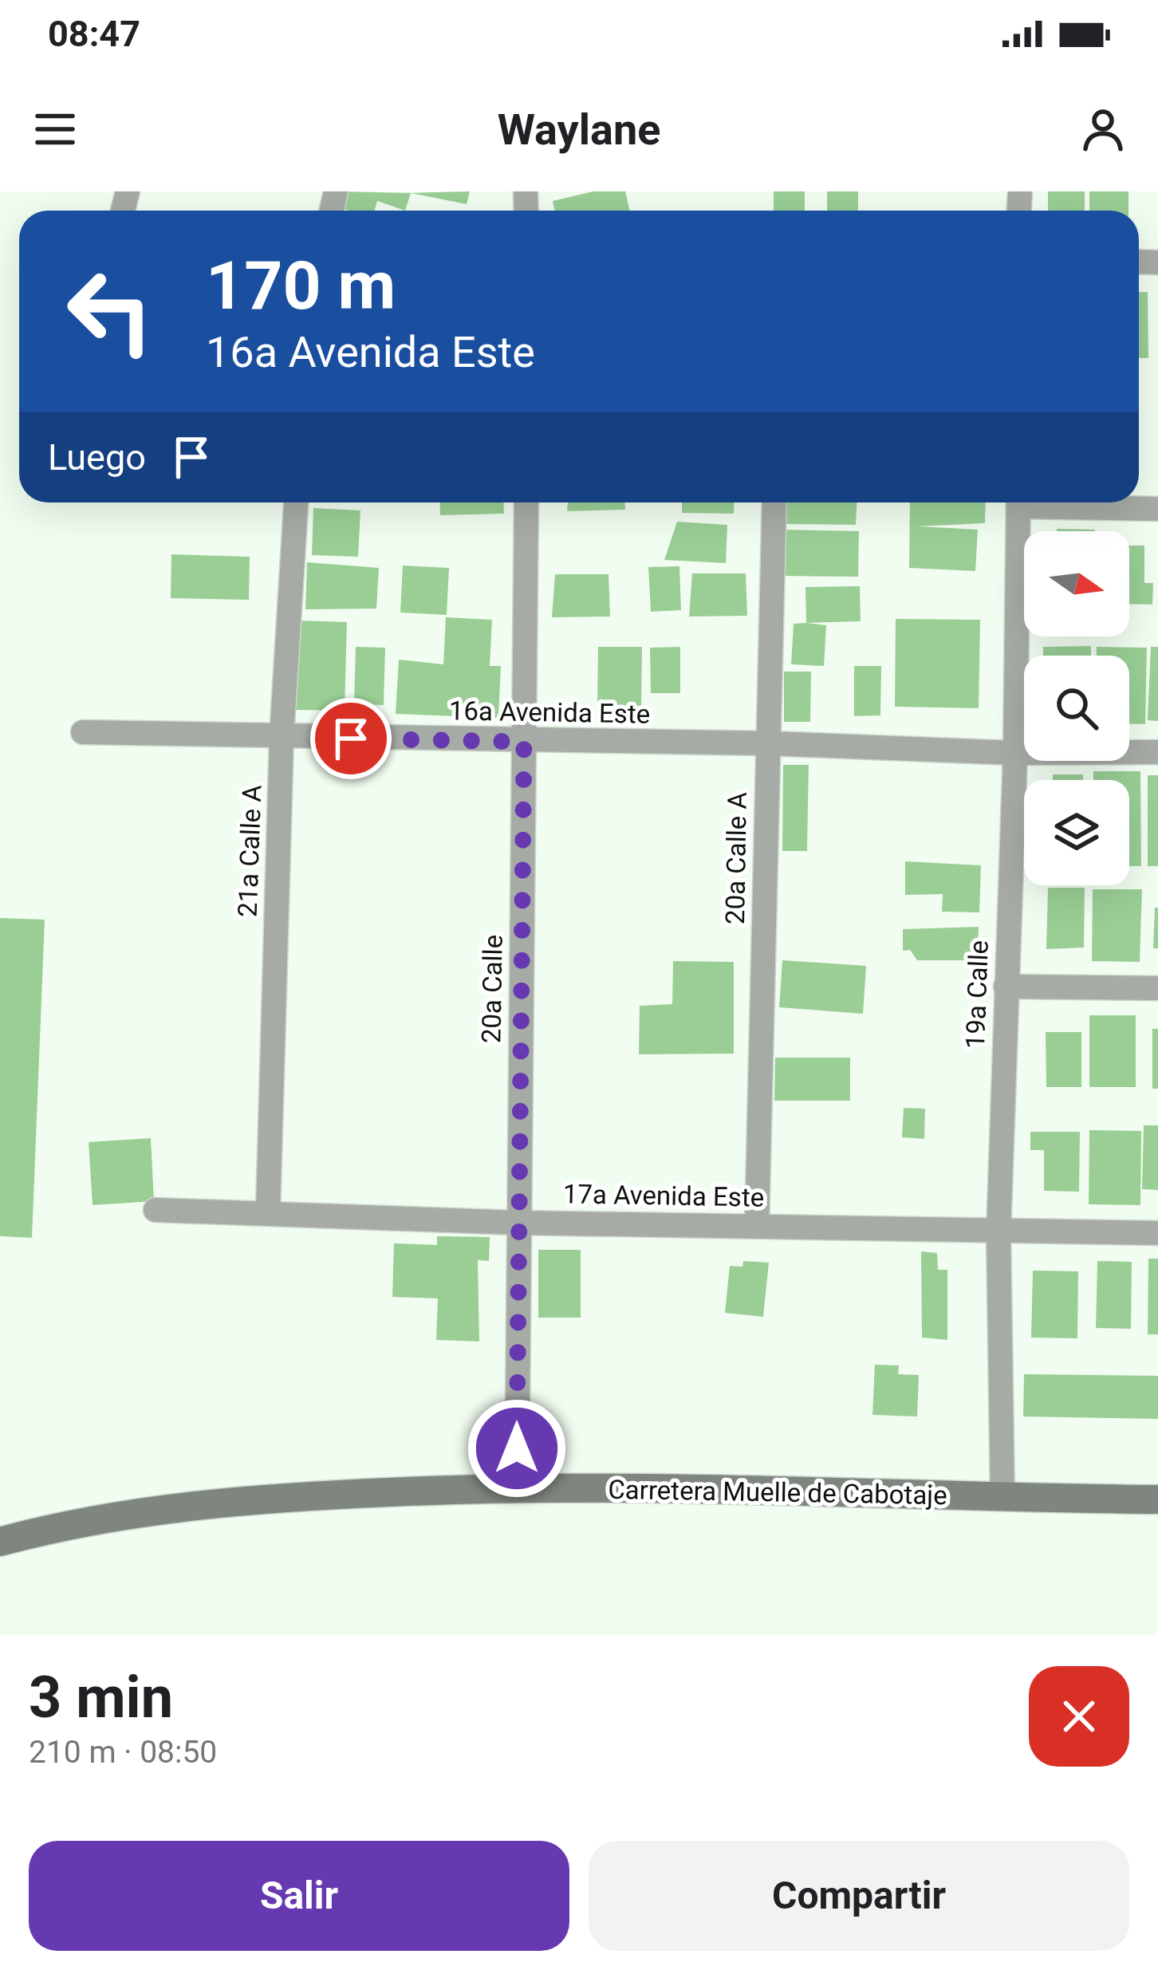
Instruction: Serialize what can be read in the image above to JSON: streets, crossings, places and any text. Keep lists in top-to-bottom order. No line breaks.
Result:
{"streets":{"main road":["Carretera Muelle de Cabotaje"],"street":["16a Avenida Este","21a Calle A","20a Calle A","20a Calle","19a Calle","17a Avenida Este"]},"crossings":[["16a Avenida Este","21a Calle A"],["16a Avenida Este","20a Calle A"],["16a Avenida Este","20a Calle"],["16a Avenida Este","19a Calle"],["21a Calle A","17a Avenida Este"],["20a Calle A","17a Avenida Este"],["20a Calle","17a Avenida Este"],["20a Calle","Carretera Muelle de Cabotaje"],["19a Calle","17a Avenida Este"],["19a Calle","Carretera Muelle de Cabotaje"]],"north":"right","page":{"status":"08:47","header":"Waylane","turn":["170 m","16a Avenida Este"],"then":"Luego","heading":["3 min","210 m · 08:50"],"buttons":["Salir","Compartir"]}}
